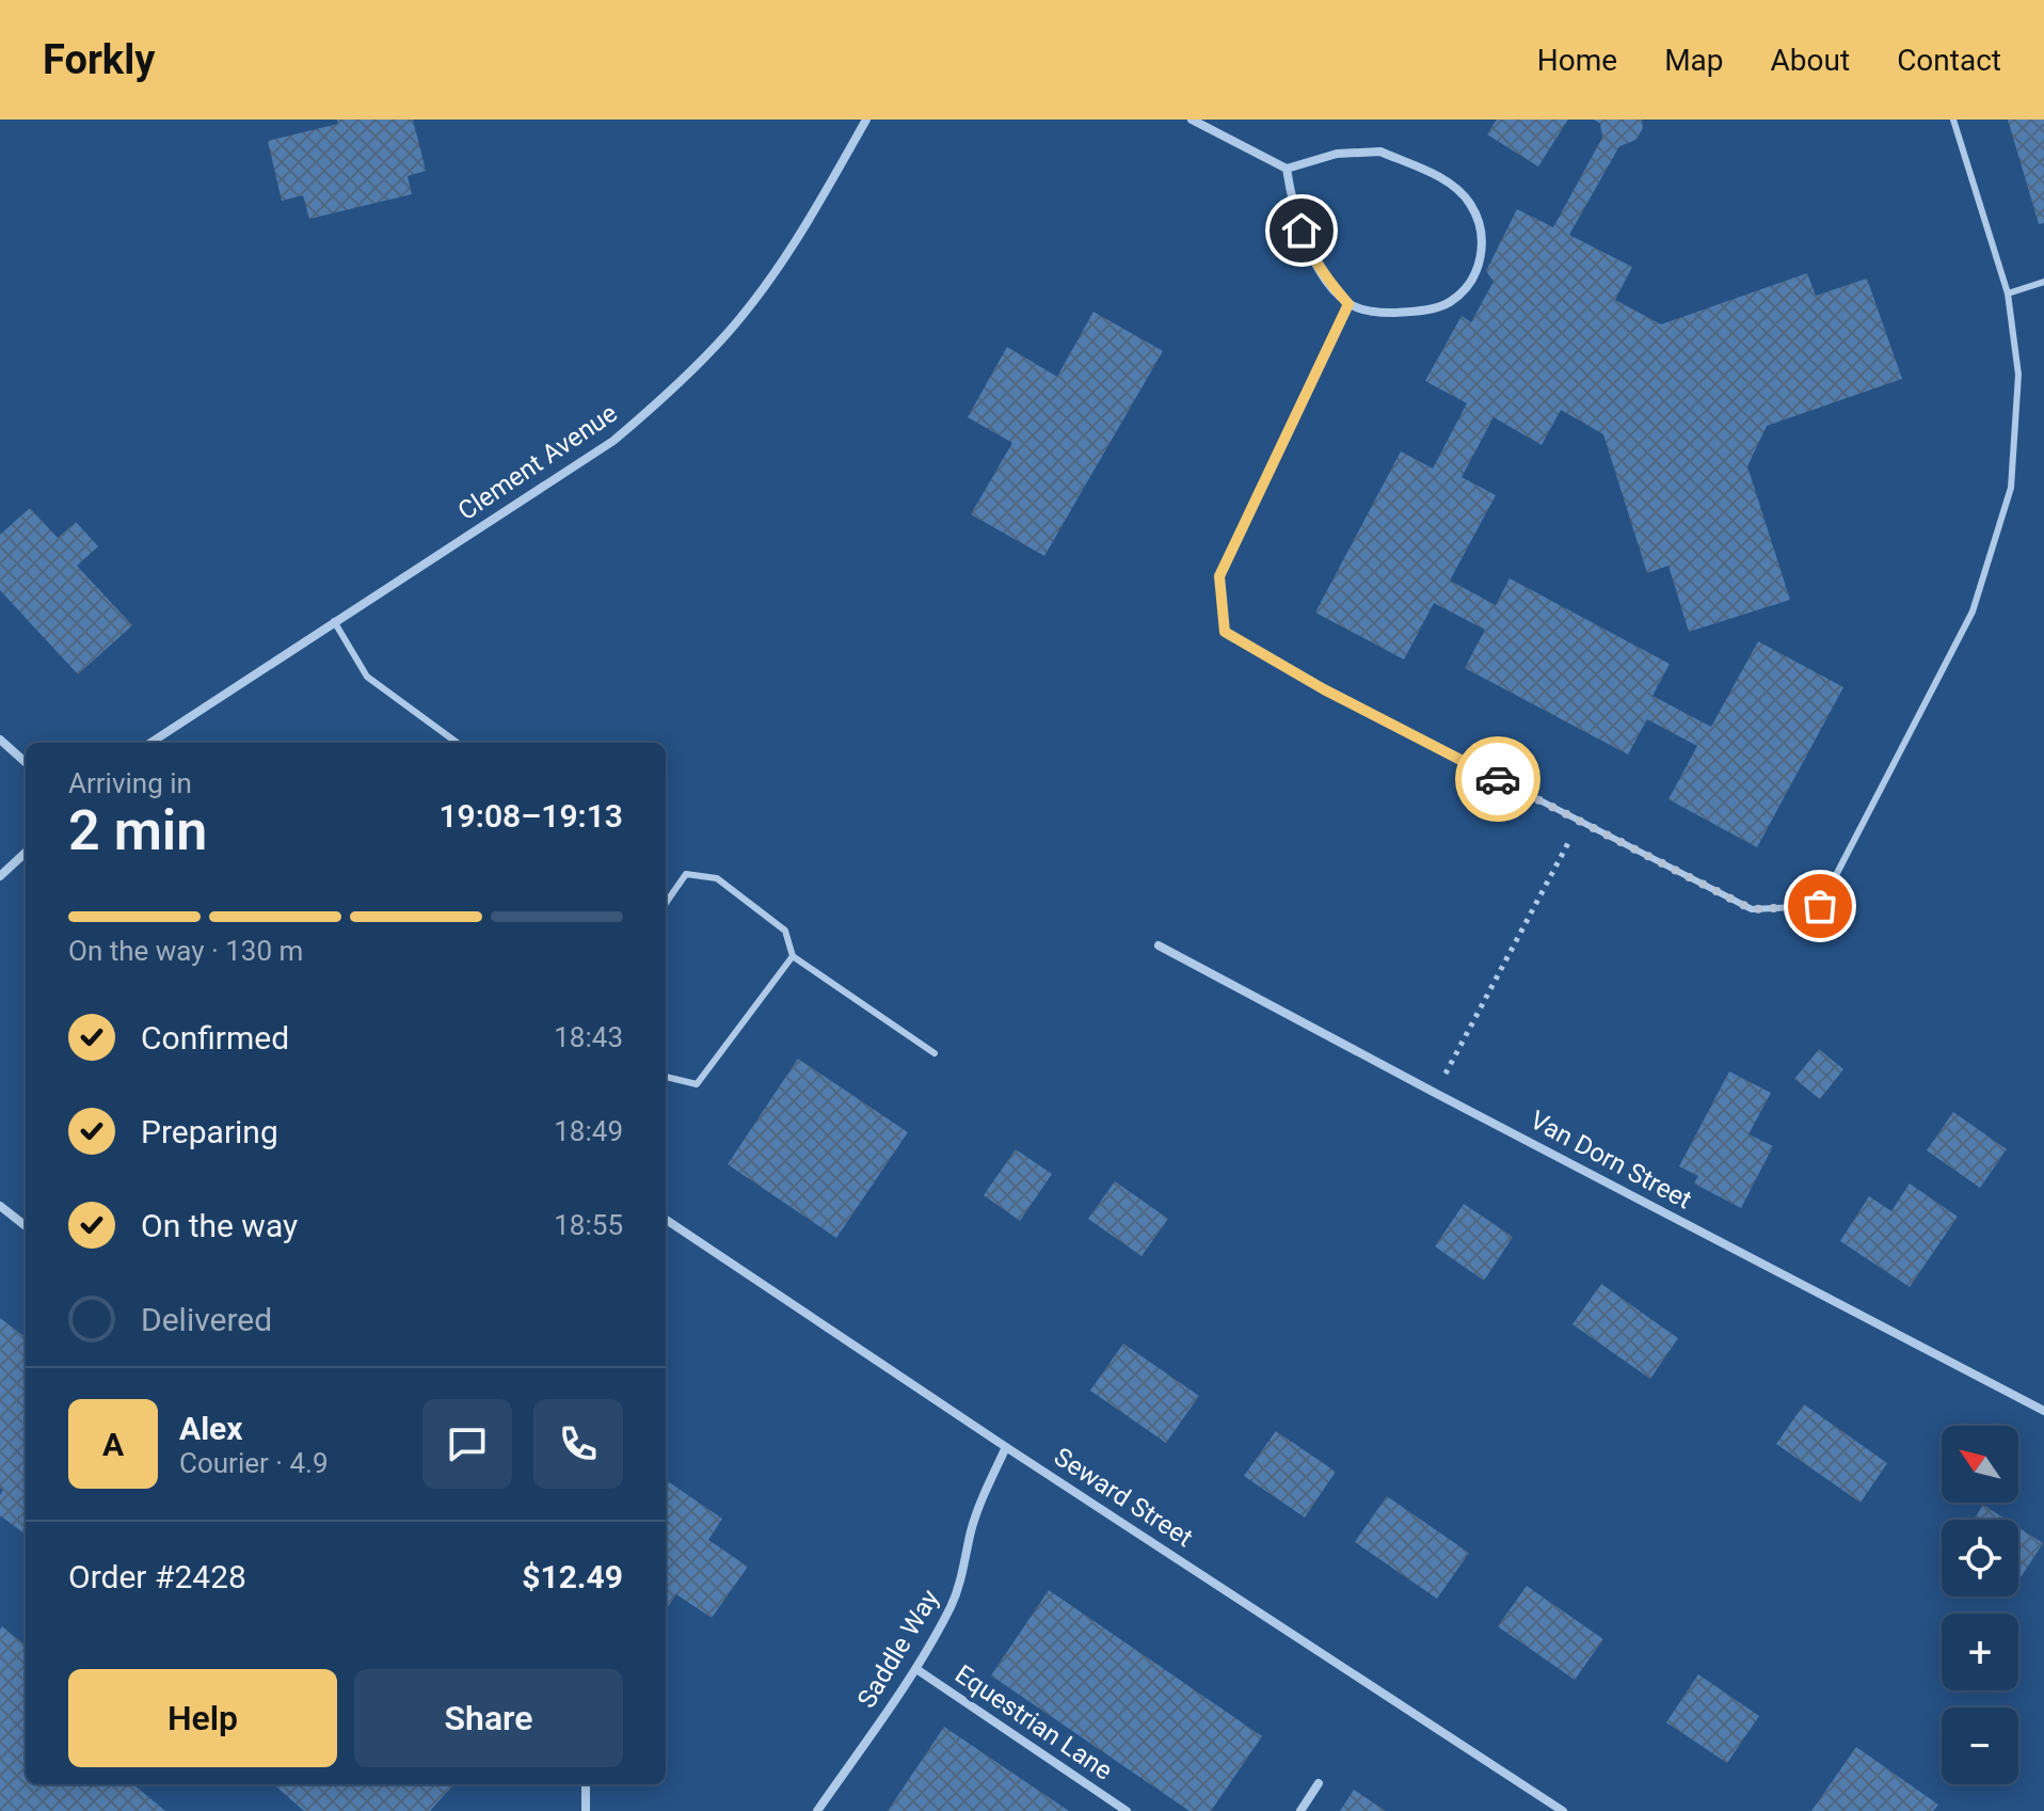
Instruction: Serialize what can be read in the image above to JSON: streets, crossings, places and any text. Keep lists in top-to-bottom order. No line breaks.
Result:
{"streets":{"street":["Clement Avenue","Van Dorn Street","Seward Street","Saddle Way","Equestrian Lane"]},"crossings":[["Seward Street","Saddle Way"],["Saddle Way","Equestrian Lane"]],"north":"top left","page":{"header":"Forkly","nav":["Home","Map","About","Contact"],"heading":["2 min","Arriving in","19:08–19:13"],"panel":["Alex","Courier · 4.9","Order #2428","$12.49"],"bar":"On the way · 130 m","list":[["Confirmed","18:43"],["Preparing","18:49"],["On the way","18:55"],"Delivered"],"round":"A","map_buttons":["+","−"],"buttons":["Help","Share"]}}
